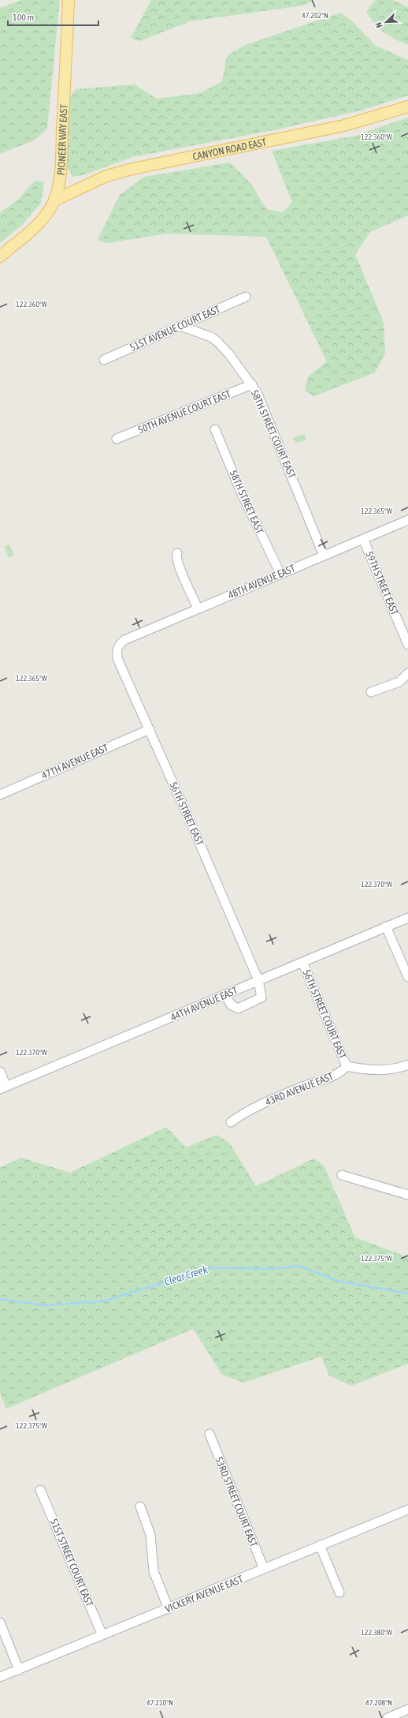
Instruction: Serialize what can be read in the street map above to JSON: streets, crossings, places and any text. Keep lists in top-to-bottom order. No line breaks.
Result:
{"streets":{"main road":["PIONEER WAY EAST","CANYON ROAD EAST"],"street":["51ST AVENUE COURT EAST","50TH AVENUE COURT EAST","58TH STREET COURT EAST","58TH STREET EAST","48TH AVENUE EAST","59TH STREET EAST","47TH AVENUE EAST","56TH STREET EAST","44TH AVENUE EAST","56TH STREET COURT EAST","43RD AVENUE EAST","53RD STREET COURT EAST","51ST STREET COURT EAST","VICKERY AVENUE EAST"]},"crossings":[["PIONEER WAY EAST","CANYON ROAD EAST"],["51ST AVENUE COURT EAST","58TH STREET COURT EAST"],["50TH AVENUE COURT EAST","58TH STREET COURT EAST"],["58TH STREET COURT EAST","48TH AVENUE EAST"],["58TH STREET EAST","48TH AVENUE EAST"],["48TH AVENUE EAST","59TH STREET EAST"],["48TH AVENUE EAST","56TH STREET EAST"],["47TH AVENUE EAST","56TH STREET EAST"],["56TH STREET EAST","44TH AVENUE EAST"],["44TH AVENUE EAST","56TH STREET COURT EAST"],["56TH STREET COURT EAST","43RD AVENUE EAST"],["53RD STREET COURT EAST","VICKERY AVENUE EAST"],["51ST STREET COURT EAST","VICKERY AVENUE EAST"]],"water":["Clear Creek"],"scale_bar":"100 m","north":"bottom left","coordinates":["47.202°N","122.360°W","122.365°W","122.370°W","122.375°W","122.380°W","47.210°N","47.208°N"]}
